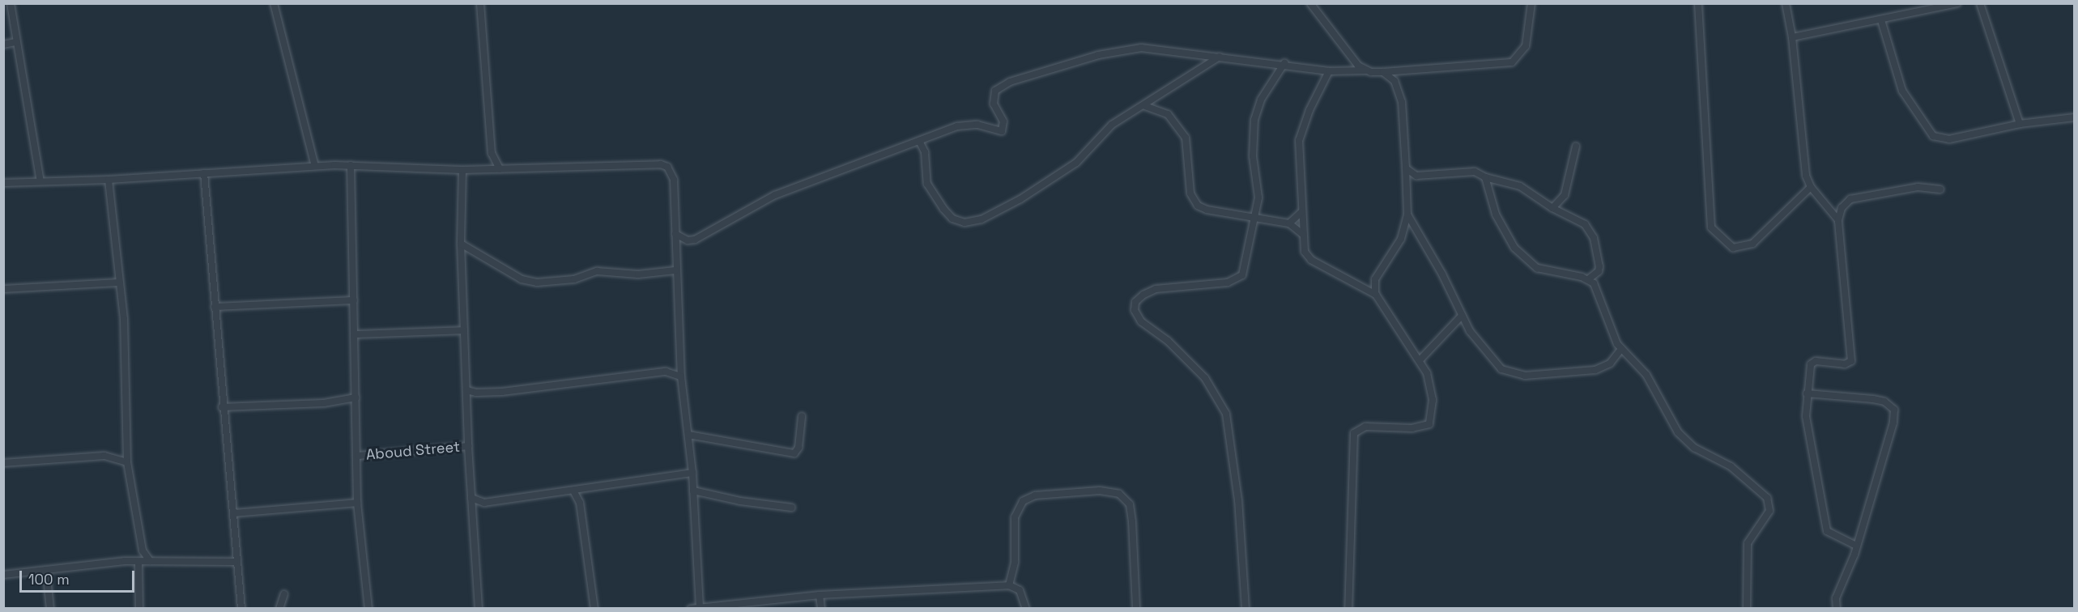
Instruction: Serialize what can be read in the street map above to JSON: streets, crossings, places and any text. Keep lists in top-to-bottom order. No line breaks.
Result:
{"streets":{"street":["Aboud Street"]},"scale_bar":"100 m"}
